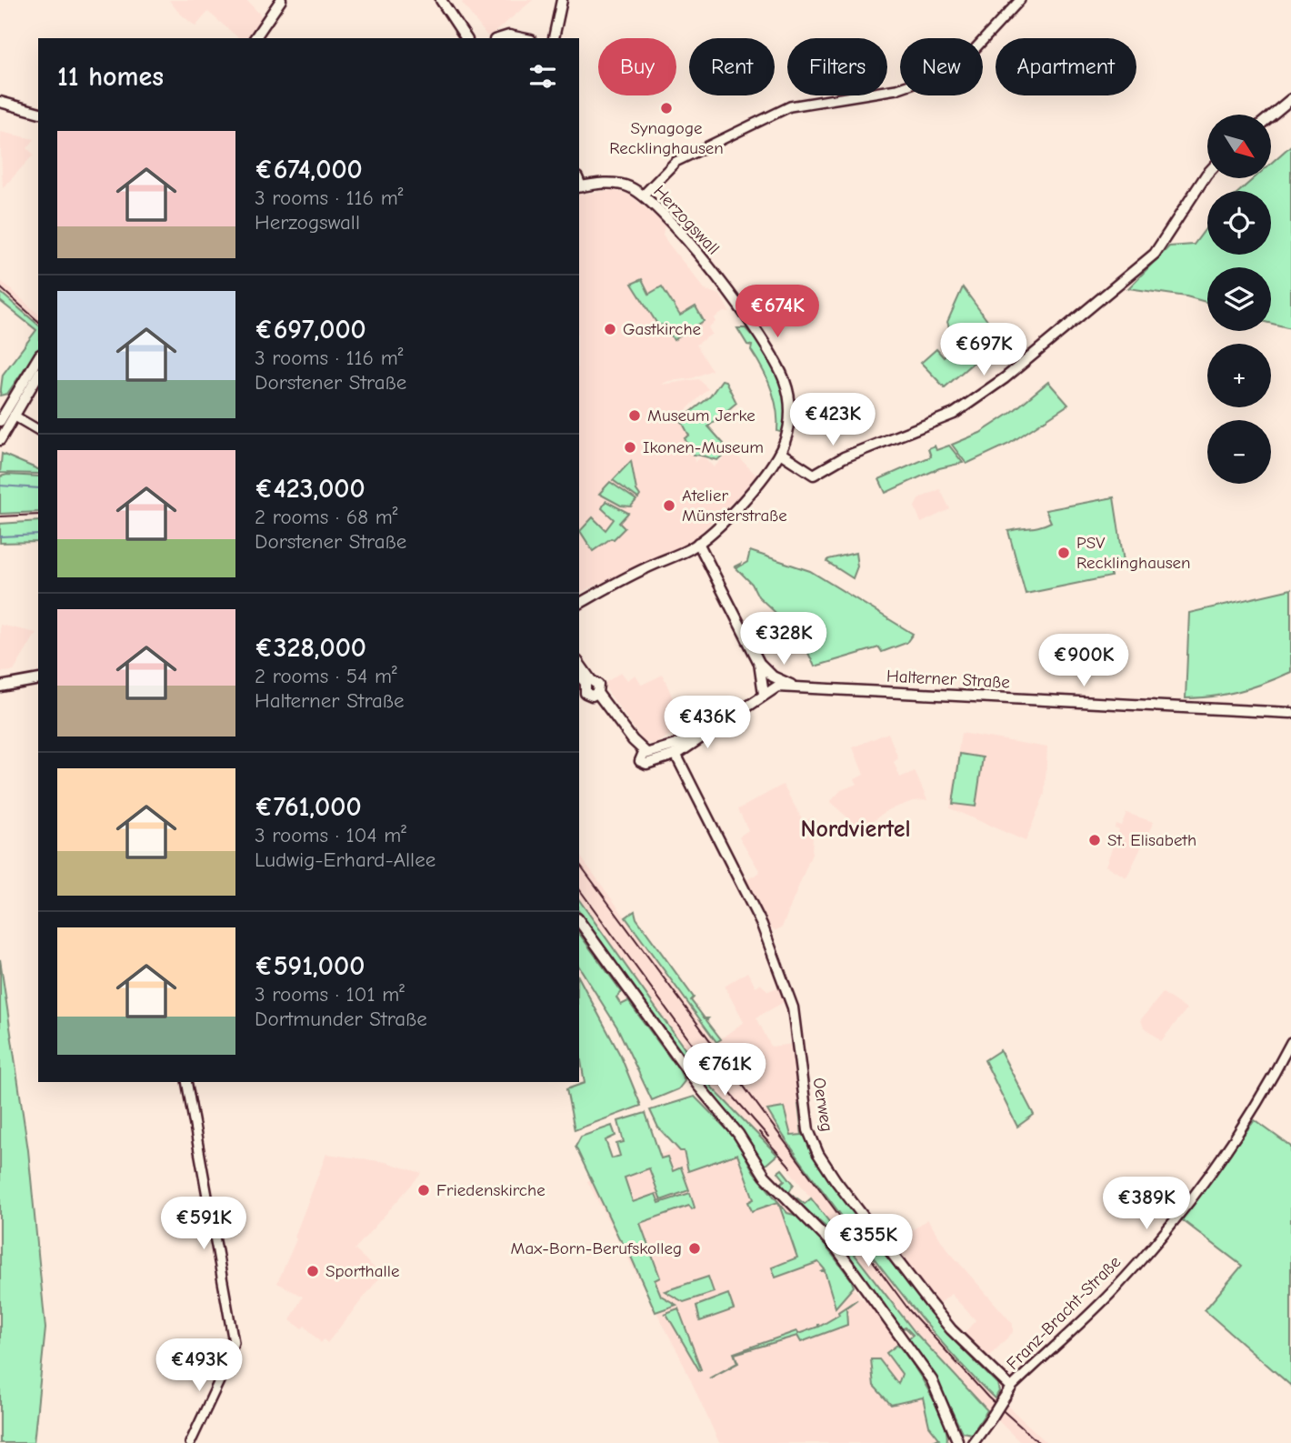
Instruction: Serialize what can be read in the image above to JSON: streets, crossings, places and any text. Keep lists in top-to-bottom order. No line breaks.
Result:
{"streets":{"main road":["Herzogswall","Halterner Straße","Oerweg"],"street":["Franz-Bracht-Straße"]},"crossings":[["Oerweg","Franz-Bracht-Straße"]],"districts":["Nordviertel"],"places":["Synagoge Recklinghausen","Gastkirche","Museum Jerke","Ikonen-Museum","Atelier Münsterstraße","PSV Recklinghausen","St. Elisabeth","Friedenskirche","Max-Born-Berufskolleg","Sporthalle"],"north":"bottom right","page":{"chip":["Buy","Rent","Filters","New","Apartment"],"heading":"11 homes","map_buttons":["+","−"],"list":[{"name":"€674,000","note":"3 rooms · 116 m² · Herzogswall"},{"name":"€697,000","note":"3 rooms · 116 m² · Dorstener Straße"},{"name":"€423,000","note":"2 rooms · 68 m² · Dorstener Straße"},{"name":"€328,000","note":"2 rooms · 54 m² · Halterner Straße"},{"name":"€761,000","note":"3 rooms · 104 m² · Ludwig-Erhard-Allee"},{"name":"€591,000","note":"3 rooms · 101 m² · Dortmunder Straße"}],"price":["€674K","€697K","€423K","€328K","€900K","€436K","€761K","€389K","€591K","€355K","€493K"]}}
